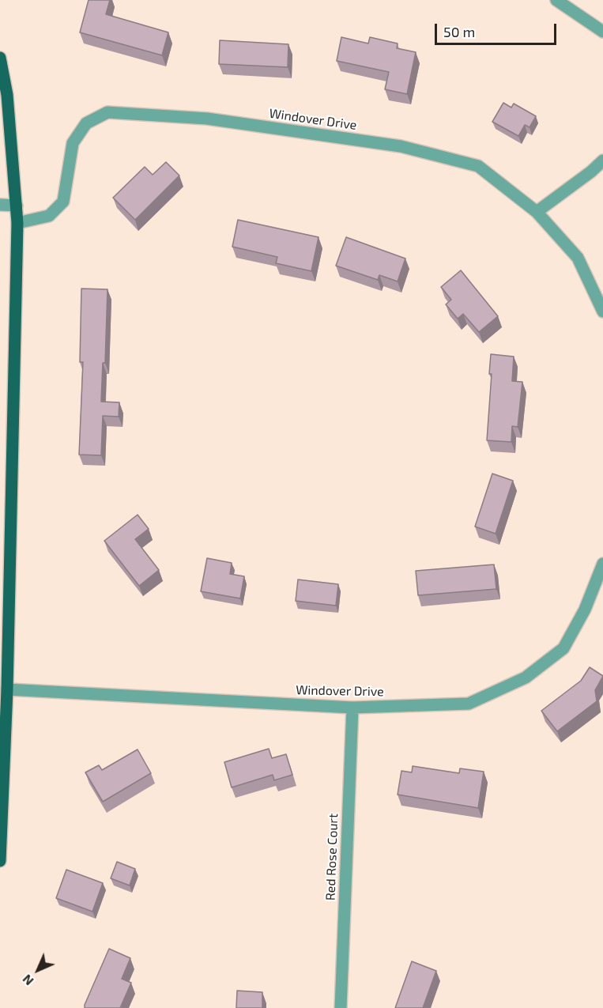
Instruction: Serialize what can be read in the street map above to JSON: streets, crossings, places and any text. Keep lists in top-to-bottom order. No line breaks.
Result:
{"streets":{"street":["Windover Drive","Red Rose Court"]},"crossings":[["Windover Drive","Red Rose Court"]],"scale_bar":"50 m","north":"bottom left"}
